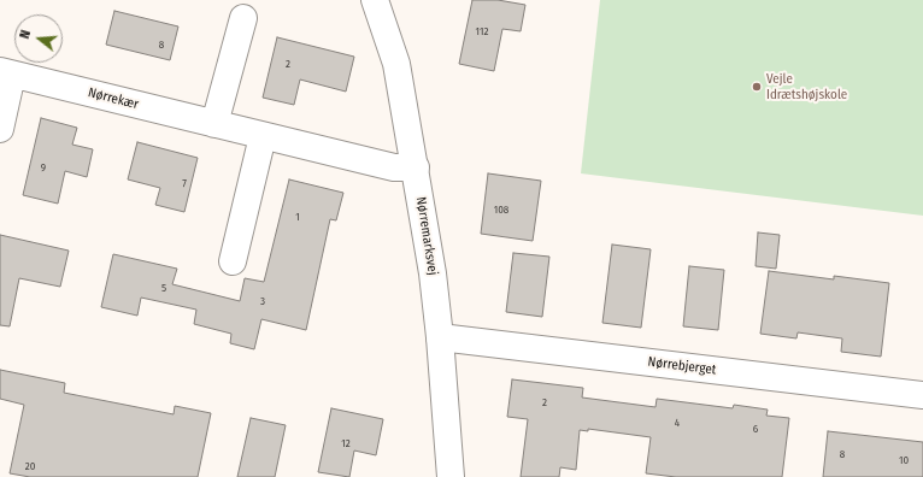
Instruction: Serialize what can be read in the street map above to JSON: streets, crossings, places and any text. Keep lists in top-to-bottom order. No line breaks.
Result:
{"streets":{"street":["Nørrekær","Nørremarksvej","Nørrebjerget"]},"crossings":[["Nørrekær","Nørremarksvej"],["Nørremarksvej","Nørrebjerget"]],"places":["Vejle Idrætshøjskole"],"house_numbers":["112","8","2","9","7","108","1","5","3","2","4","6","12","8","10","20"],"north":"left"}
